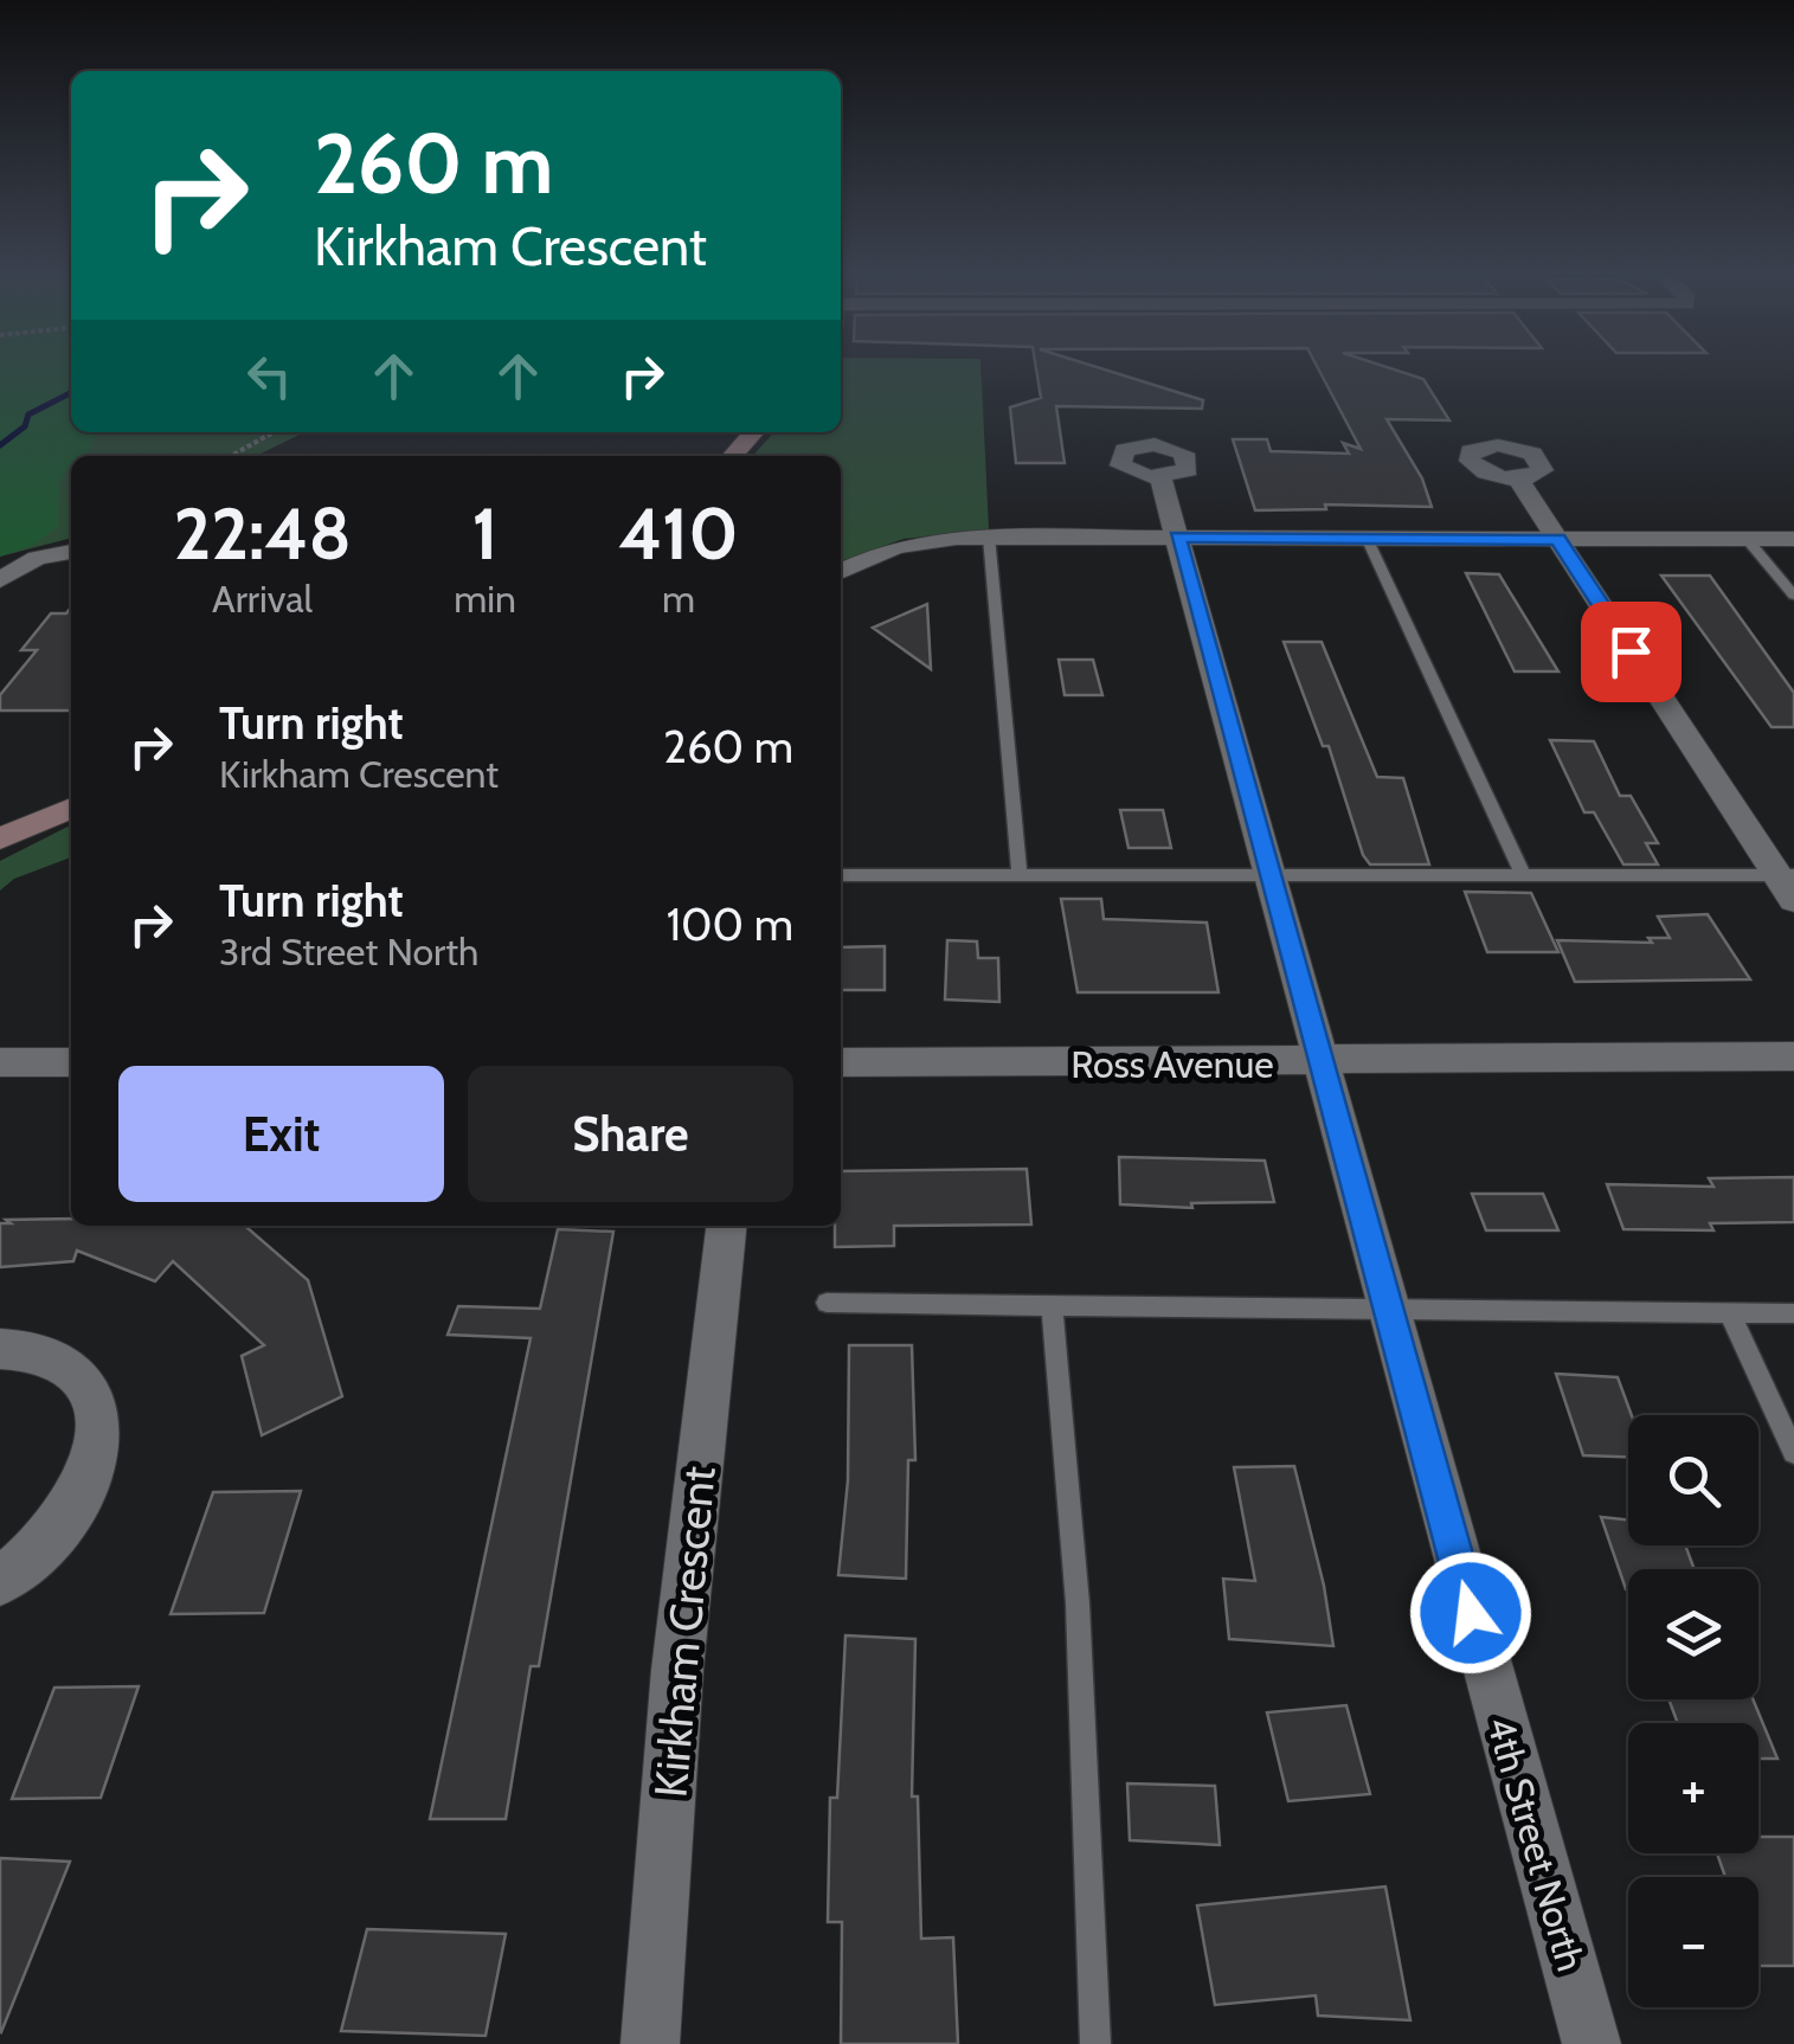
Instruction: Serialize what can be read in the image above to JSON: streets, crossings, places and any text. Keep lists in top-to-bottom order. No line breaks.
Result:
{"streets":{"street":["Ross Avenue","Kirkham Crescent","4th Street North"]},"crossings":[["Ross Avenue","4th Street North"]],"page":{"turn":["260 m","Kirkham Crescent"],"eta":["22:48","Arrival","1","min","410","m"],"list":[{"name":"Turn right","note":"Kirkham Crescent","value":"260 m"},{"name":"Turn right","note":"3rd Street North","value":"100 m"}],"buttons":["Exit","Share"],"map_buttons":["+","−"]}}
